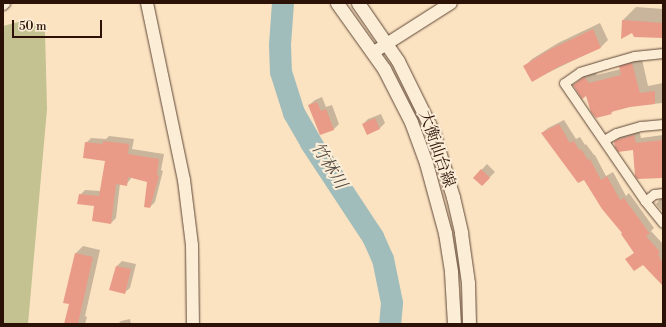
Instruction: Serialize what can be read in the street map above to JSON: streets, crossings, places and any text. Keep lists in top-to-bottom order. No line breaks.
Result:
{"streets":{"main road":["大衡仙台線"]},"water":["竹林川"],"scale_bar":"50 m"}
